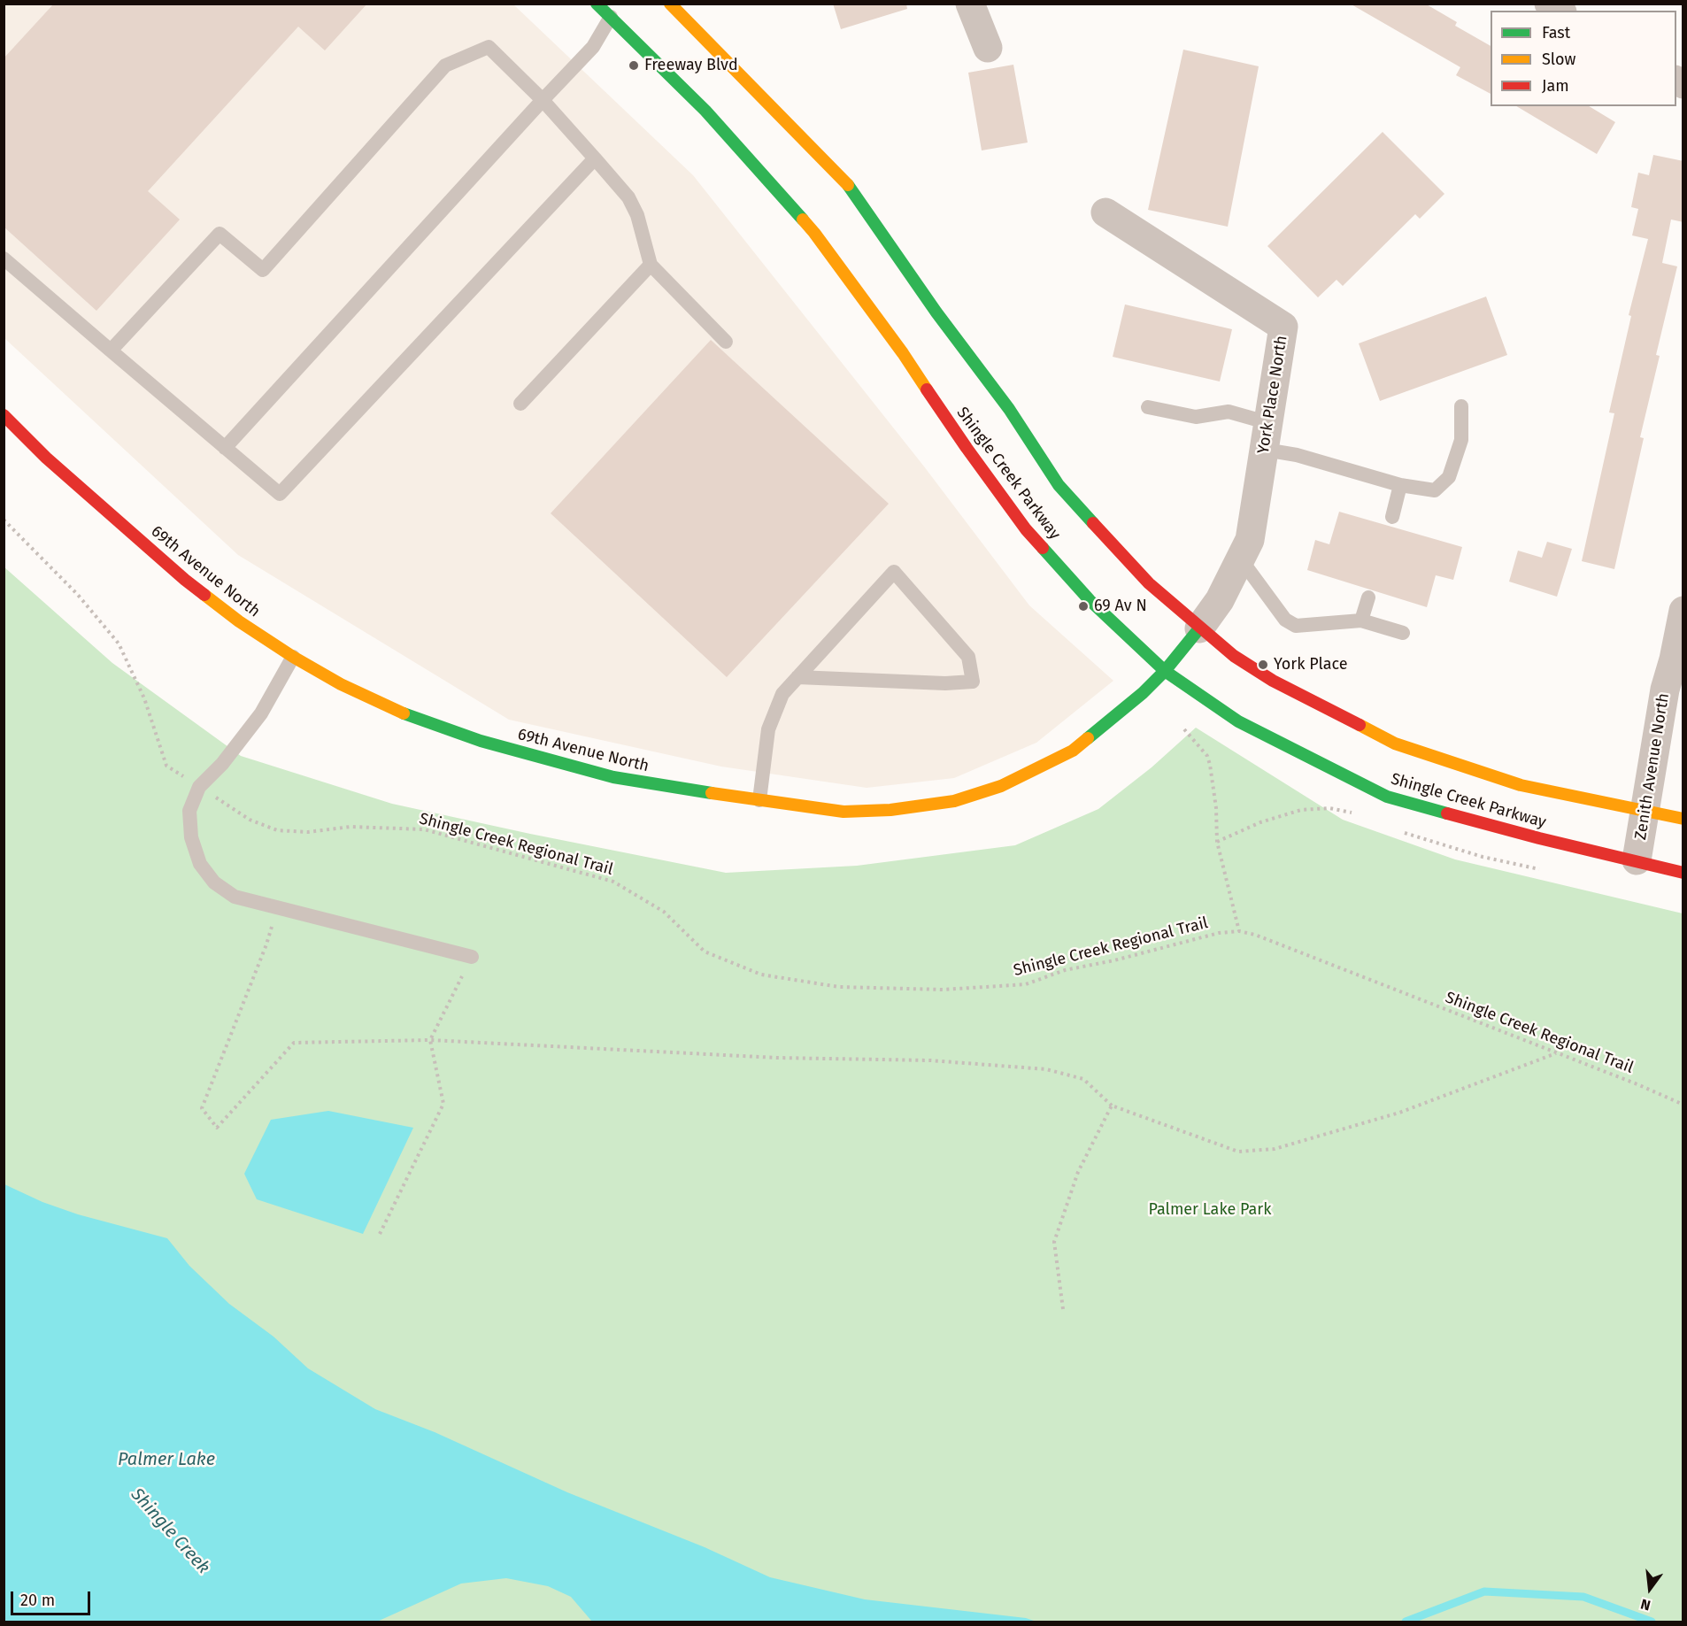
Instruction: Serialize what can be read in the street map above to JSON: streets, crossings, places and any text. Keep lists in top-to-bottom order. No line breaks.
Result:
{"streets":{"street":["York Place North","Shingle Creek Parkway","69th Avenue North","Zenith Avenue North"],"path":["Shingle Creek Regional Trail"]},"crossings":[["York Place North","Shingle Creek Parkway"],["York Place North","69th Avenue North"],["Shingle Creek Parkway","69th Avenue North"],["Shingle Creek Parkway","Zenith Avenue North"]],"water":["Palmer Lake","Shingle Creek"],"parks":["Palmer Lake Park"],"places":["Freeway Blvd","69 Av N","York Place"],"legend":["Fast","Slow","Jam"],"scale_bar":"20 m","north":"bottom"}
